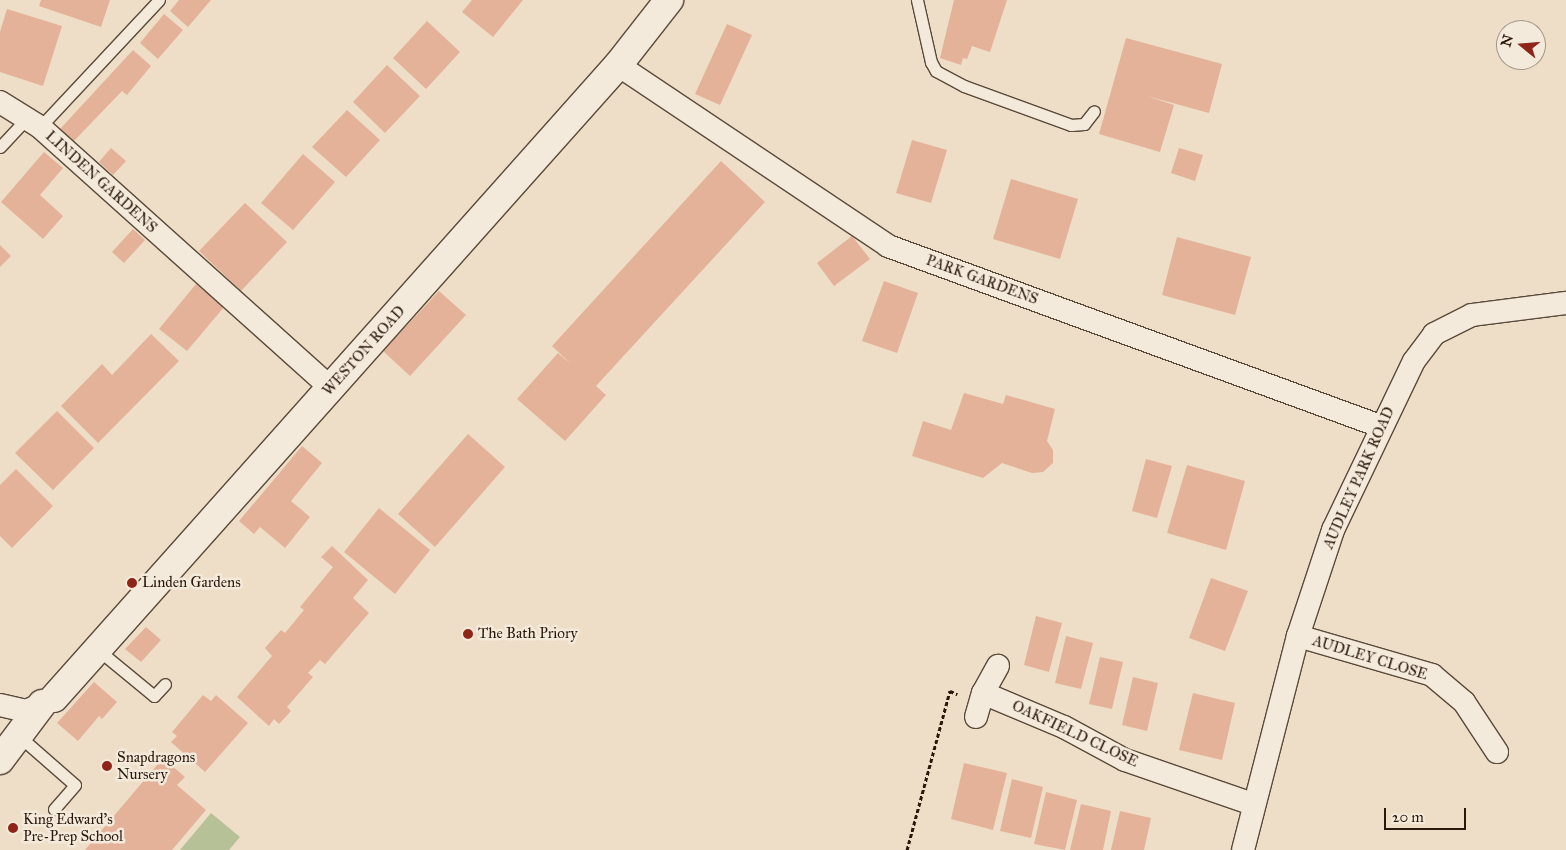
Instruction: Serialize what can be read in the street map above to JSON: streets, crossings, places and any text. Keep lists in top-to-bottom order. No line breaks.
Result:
{"streets":{"street":["LINDEN GARDENS","PARK GARDENS","WESTON ROAD","AUDLEY PARK ROAD","AUDLEY CLOSE","OAKFIELD CLOSE"]},"crossings":[["LINDEN GARDENS","WESTON ROAD"],["PARK GARDENS","WESTON ROAD"],["PARK GARDENS","AUDLEY PARK ROAD"],["AUDLEY PARK ROAD","AUDLEY CLOSE"],["AUDLEY PARK ROAD","OAKFIELD CLOSE"]],"places":["Linden Gardens","The Bath Priory","Snapdragons Nursery","King Edward's Pre-Prep School"],"scale_bar":"20 m","north":"left"}
